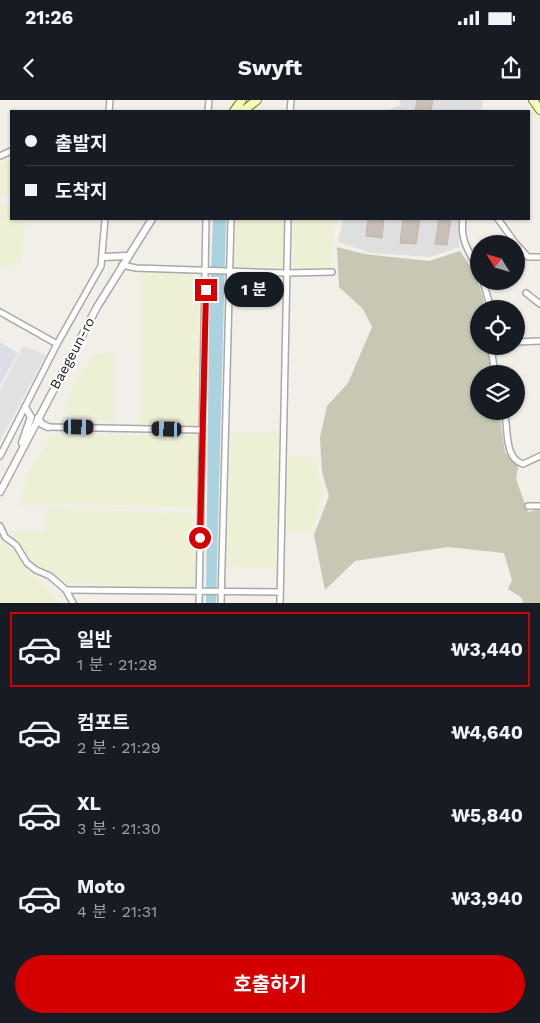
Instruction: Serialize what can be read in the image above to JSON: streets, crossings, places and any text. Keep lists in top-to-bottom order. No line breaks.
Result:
{"streets":{"street":["Baegeun-ro"]},"north":"top left","page":{"status":"21:26","header":"Swyft","banner":["출발지","도착지"],"bubble":"1 분","list":[{"name":"일반","note":"1 분 · 21:28","value":"₩3,440"},{"name":"컴포트","note":"2 분 · 21:29","value":"₩4,640"},{"name":"XL","note":"3 분 · 21:30","value":"₩5,840"},{"name":"Moto","note":"4 분 · 21:31","value":"₩3,940"}],"buttons":"호출하기"}}
